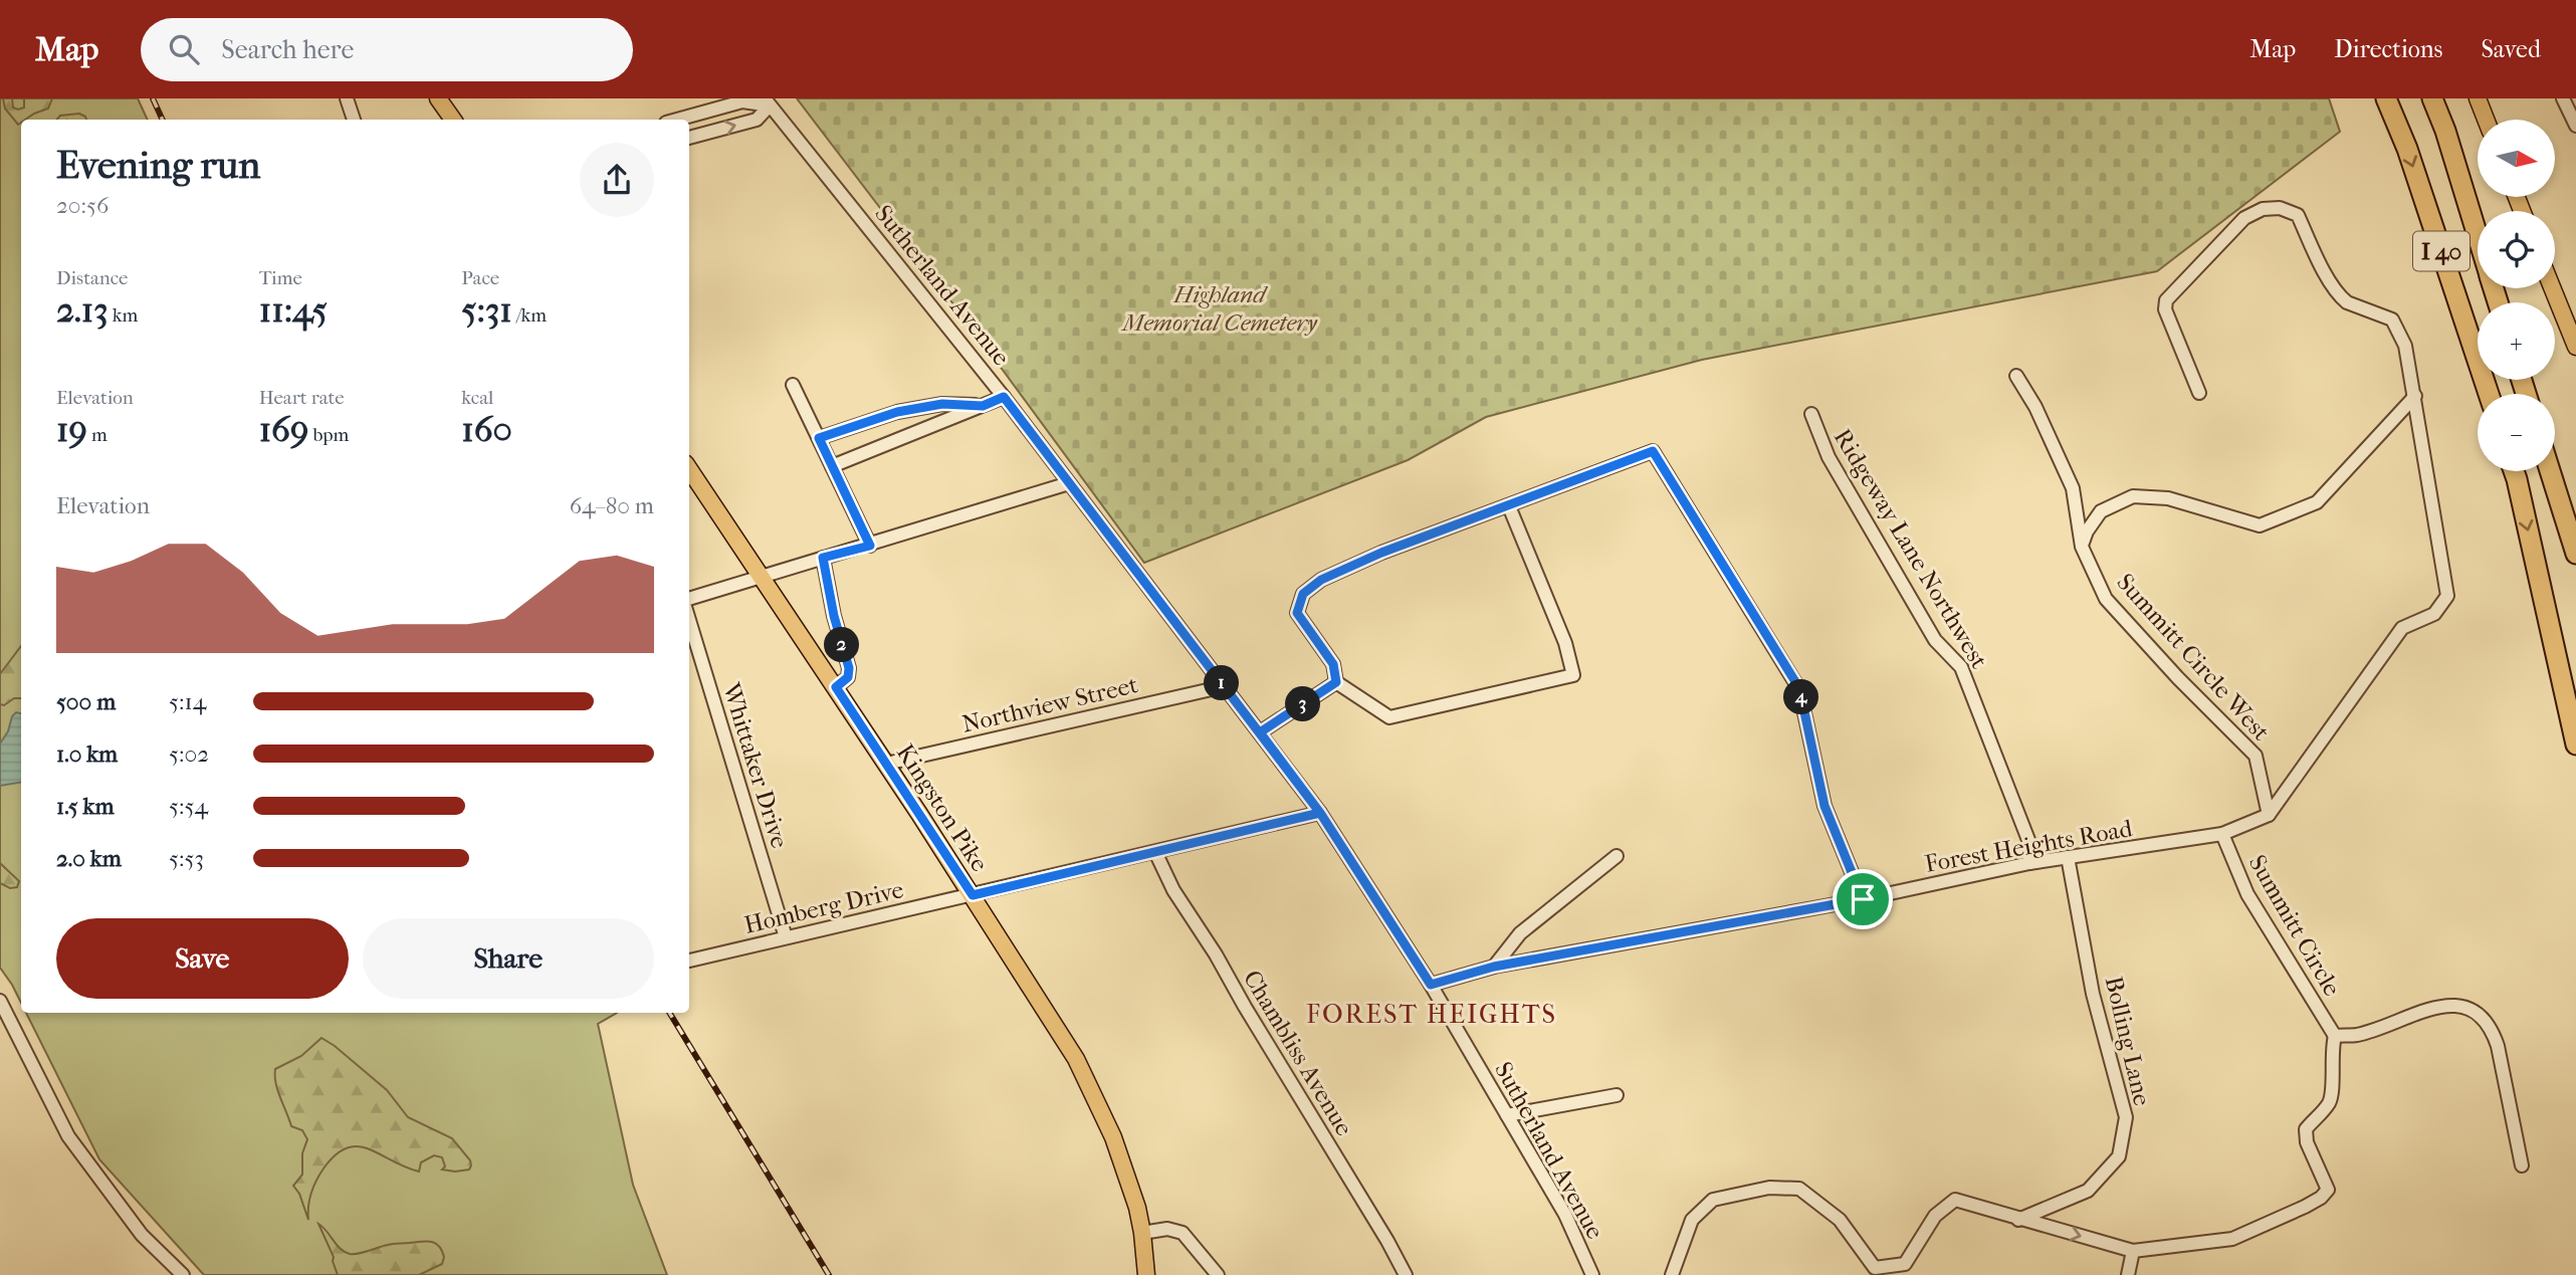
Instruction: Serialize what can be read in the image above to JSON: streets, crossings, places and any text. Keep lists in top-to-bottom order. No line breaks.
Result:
{"streets":{"highway":["I 40"],"main road":["Kingston Pike"],"street":["Sutherland Avenue","Ridgeway Lane Northwest","Summitt Circle West","Northview Street","Whittaker Drive","Forest Heights Road","Homberg Drive","Summitt Circle","Bolling Lane","Chambliss Avenue"]},"crossings":[["Sutherland Avenue","Northview Street"],["Sutherland Avenue","Forest Heights Road"],["Sutherland Avenue","Homberg Drive"],["Ridgeway Lane Northwest","Forest Heights Road"],["Summitt Circle West","Forest Heights Road"],["Northview Street","Kingston Pike"],["Whittaker Drive","Homberg Drive"],["Kingston Pike","Homberg Drive"],["Forest Heights Road","Summitt Circle"],["Forest Heights Road","Bolling Lane"],["Homberg Drive","Chambliss Avenue"]],"districts":["FOREST HEIGHTS"],"parks":["Highland Memorial Cemetery"],"north":"right","page":{"header":"Map","search":"Search here","nav":["Map","Directions","Saved"],"map_buttons":["+","−"],"heading":["Evening run","20:56"],"stats":[["Distance","2.13 km"],["Time","11:45"],["Pace","5:31 /km"],["Elevation","19 m"],["Heart rate","169 bpm"],["kcal","160"]],"chart":["Elevation","64–80 m"],"pins":["2","1","4","3"],"list":[{"name":"500 m","note":"5:14"},{"name":"1.0 km","note":"5:02"},{"name":"1.5 km","note":"5:54"},{"name":"2.0 km","note":"5:53"}],"buttons":["Save","Share"]}}
